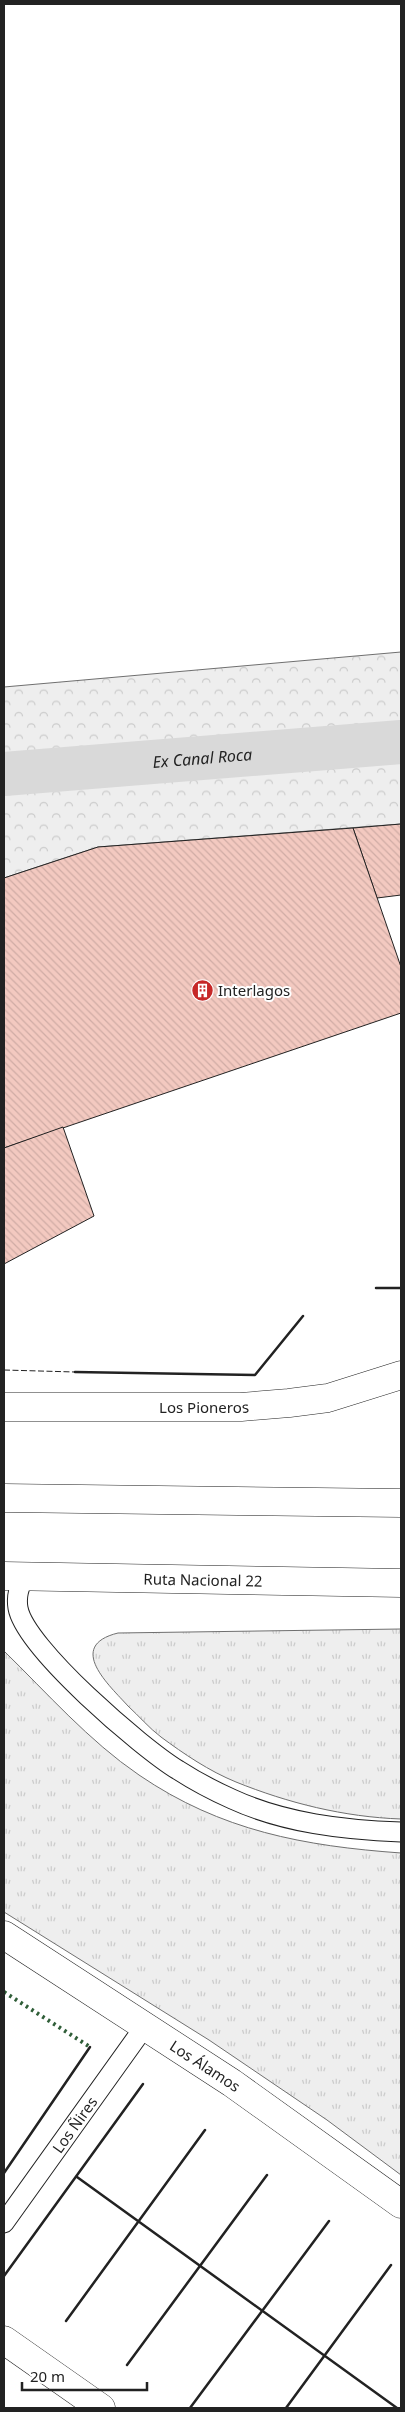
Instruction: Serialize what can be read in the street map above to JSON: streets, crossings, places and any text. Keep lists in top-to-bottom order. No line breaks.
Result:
{"streets":{"main road":["Los Pioneros","Ruta Nacional 22","Los Álamos"],"lane":["Los Ñires"]},"crossings":[["Los Álamos","Los Ñires"]],"water":["Ex Canal Roca"],"places":{"building":["Interlagos"]},"scale_bar":"20 m"}
